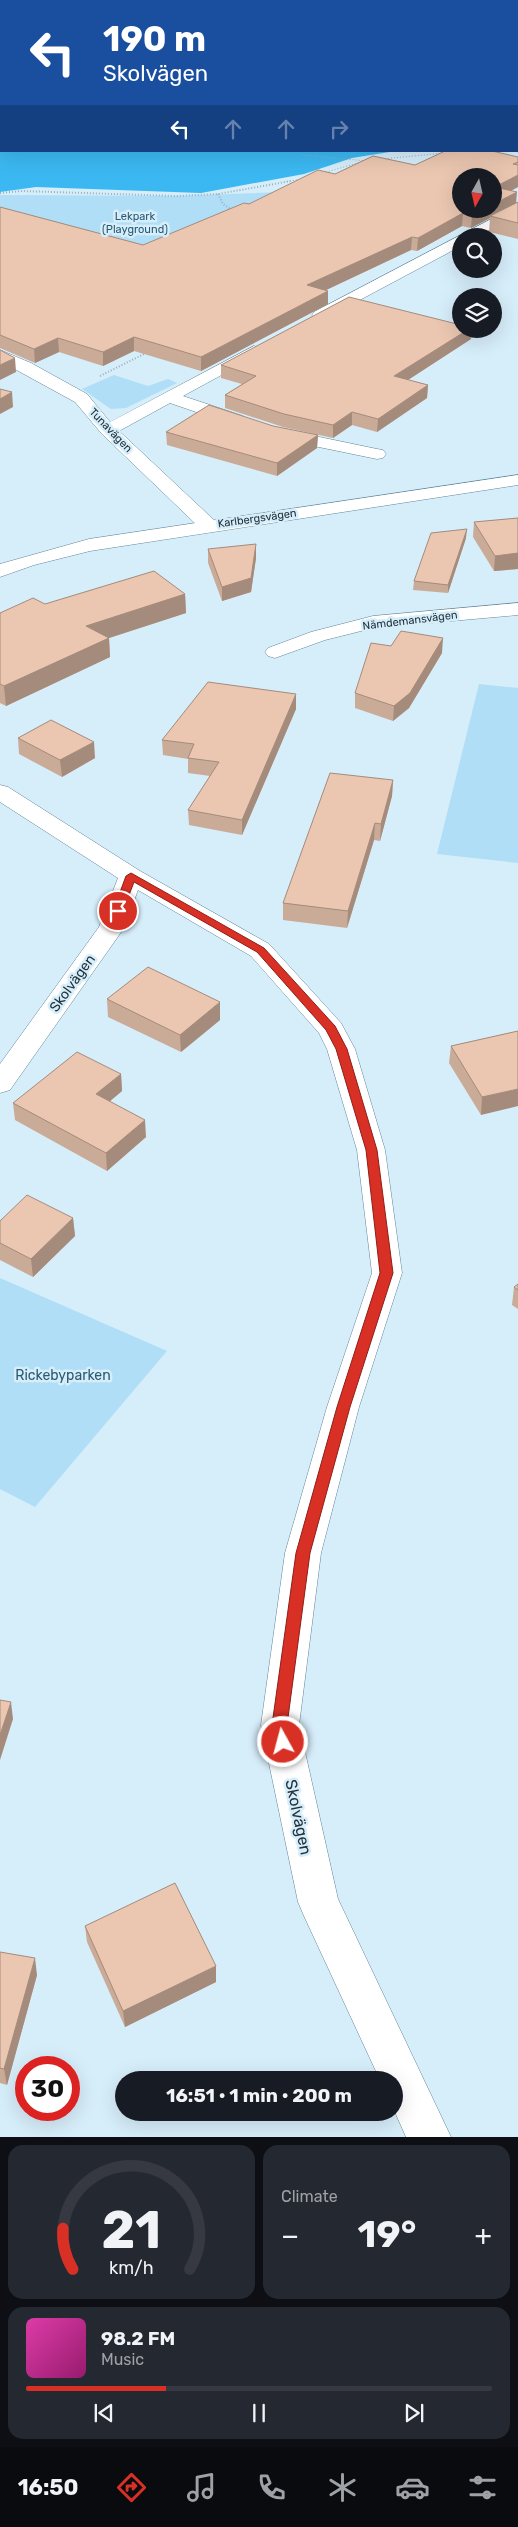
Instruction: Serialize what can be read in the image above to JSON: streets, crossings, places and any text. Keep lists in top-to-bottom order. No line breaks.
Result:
{"streets":{"street":["Tunavägen","Karlbergsvägen","Nämdemansvägen","Skolvägen"]},"crossings":[["Tunavägen","Karlbergsvägen"]],"parks":["Lekpark (Playground)","Rickebyparken"],"north":"bottom","page":{"turn":["190 m","Skolvägen"],"limit":"30","trip":"16:51 · 1 min · 200 m","tile":"Climate","heat":["−","19°","+"],"song":["98.2 FM","Music"],"tabs":"16:50","gauge":["21","km/h"]}}
